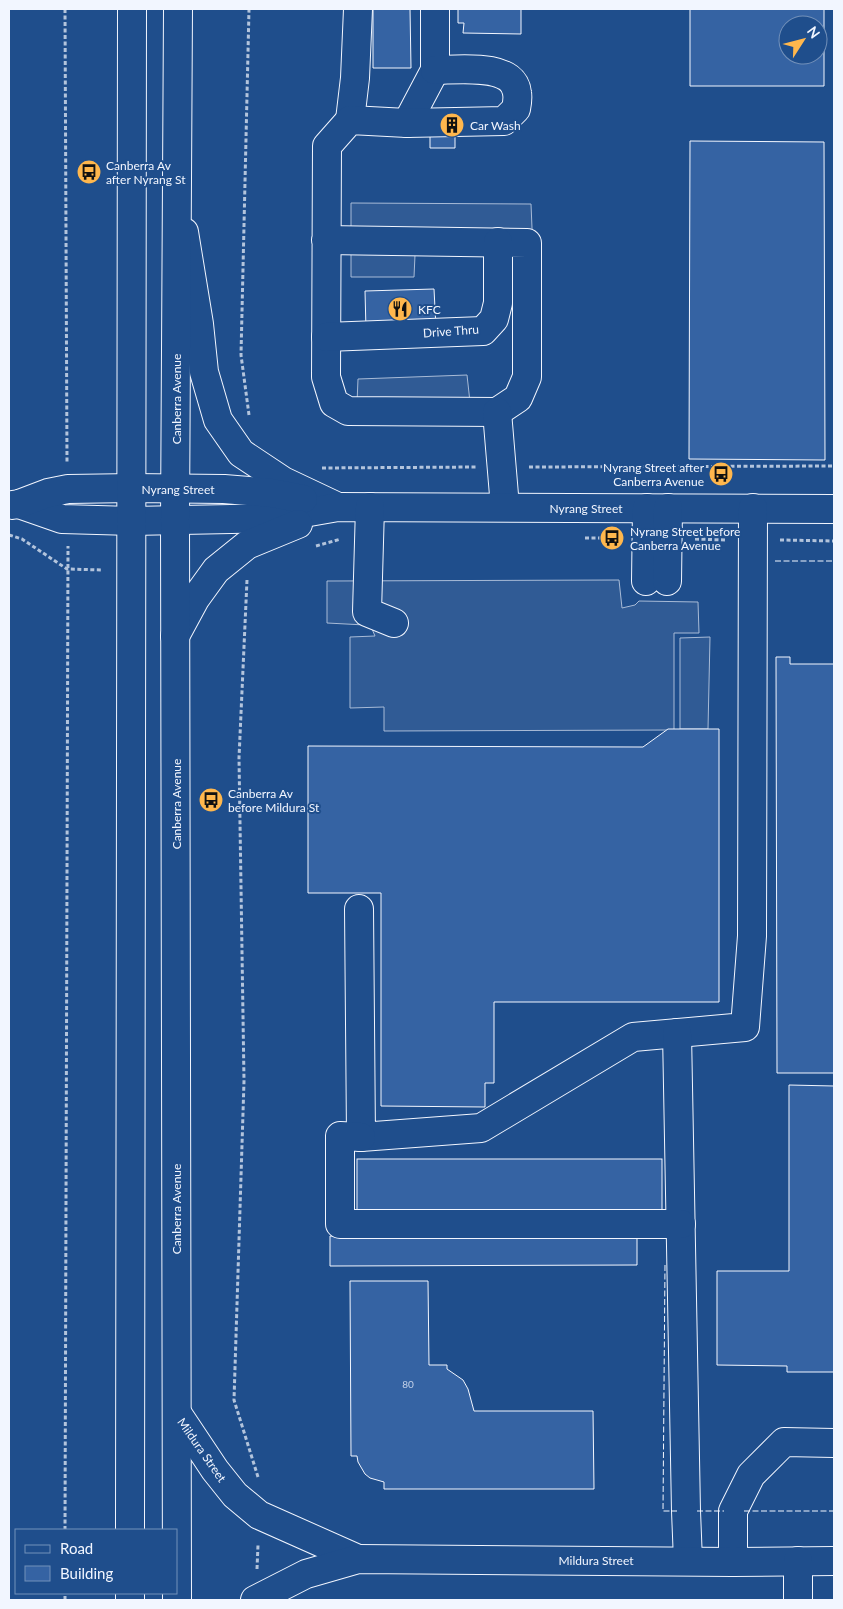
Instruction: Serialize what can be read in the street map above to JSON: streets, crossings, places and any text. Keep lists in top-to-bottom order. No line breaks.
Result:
{"streets":{"main road":["Drive Thru","Canberra Avenue","Nyrang Street","Mildura Street"]},"crossings":[["Canberra Avenue","Nyrang Street"],["Canberra Avenue","Mildura Street"]],"places":{"building":["Car Wash"],"bus stop":["Canberra Av after Nyrang St","Nyrang Street after Canberra Avenue","Nyrang Street before Canberra Avenue","Canberra Av before Mildura St"],"restaurant":["KFC"]},"house_numbers":["80"],"legend":["Road","Building"],"north":"top right"}
